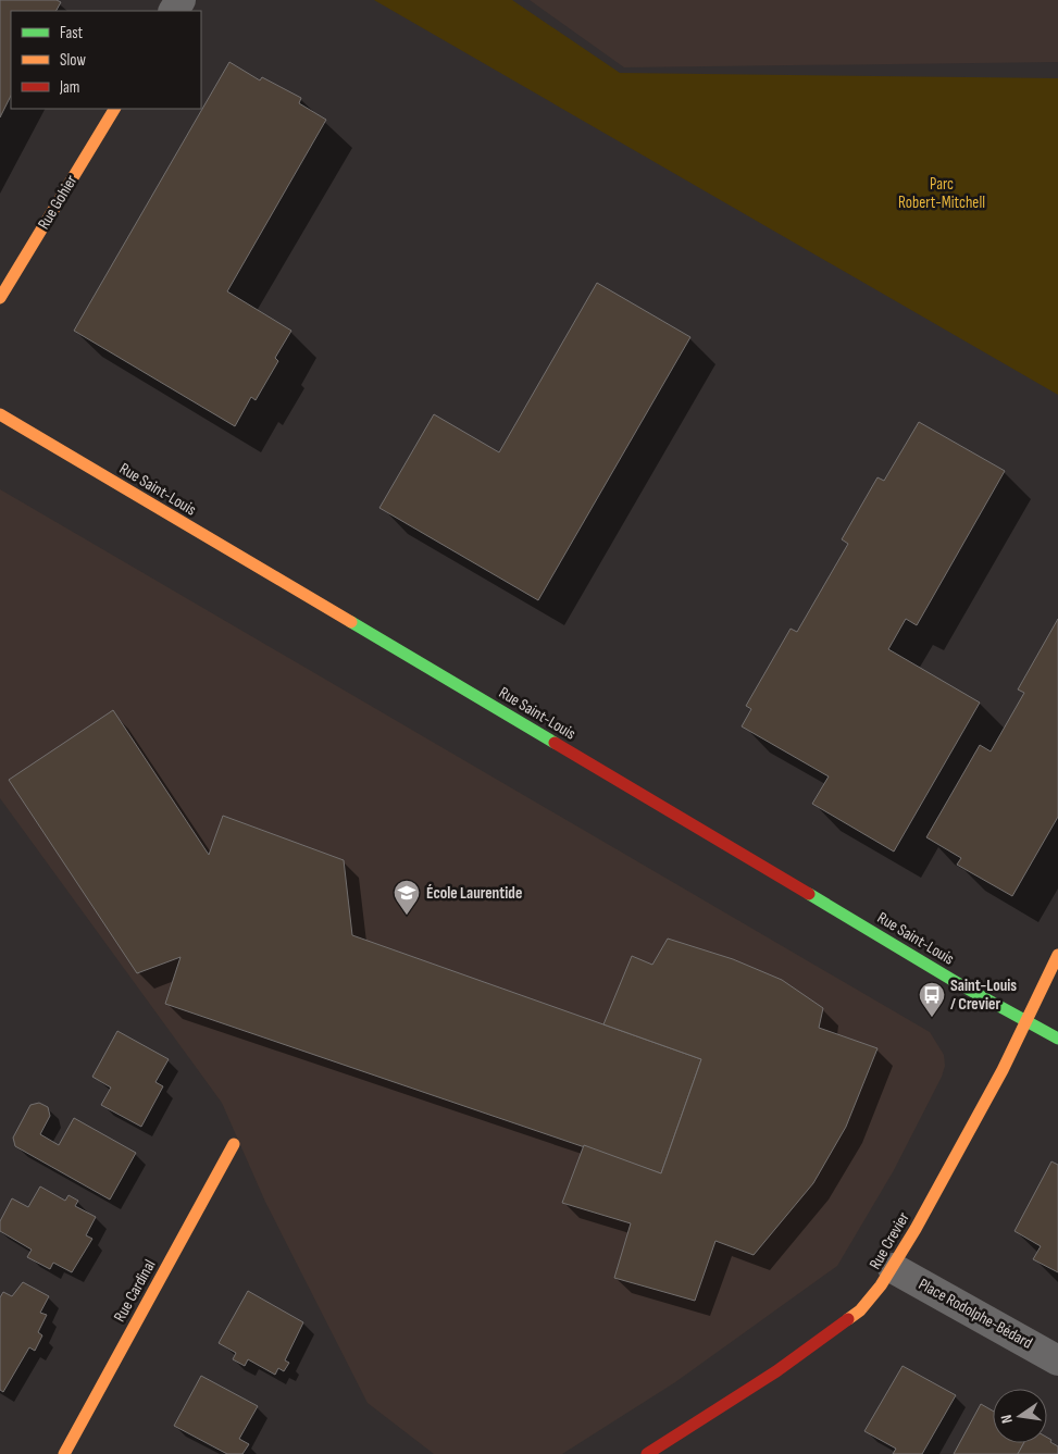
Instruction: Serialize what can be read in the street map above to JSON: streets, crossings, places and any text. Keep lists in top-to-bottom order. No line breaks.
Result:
{"streets":{"street":["Rue Gohier","Rue Saint-Louis","Rue Crevier","Rue Cardinal","Place Rodolphe-Bédard"]},"crossings":[["Rue Saint-Louis","Rue Crevier"],["Rue Crevier","Place Rodolphe-Bédard"]],"parks":["Parc Robert-Mitchell"],"places":{"school or university":["École Laurentide"],"bus stop":["Saint-Louis / Crevier"]},"legend":["Fast","Slow","Jam"],"north":"left"}
